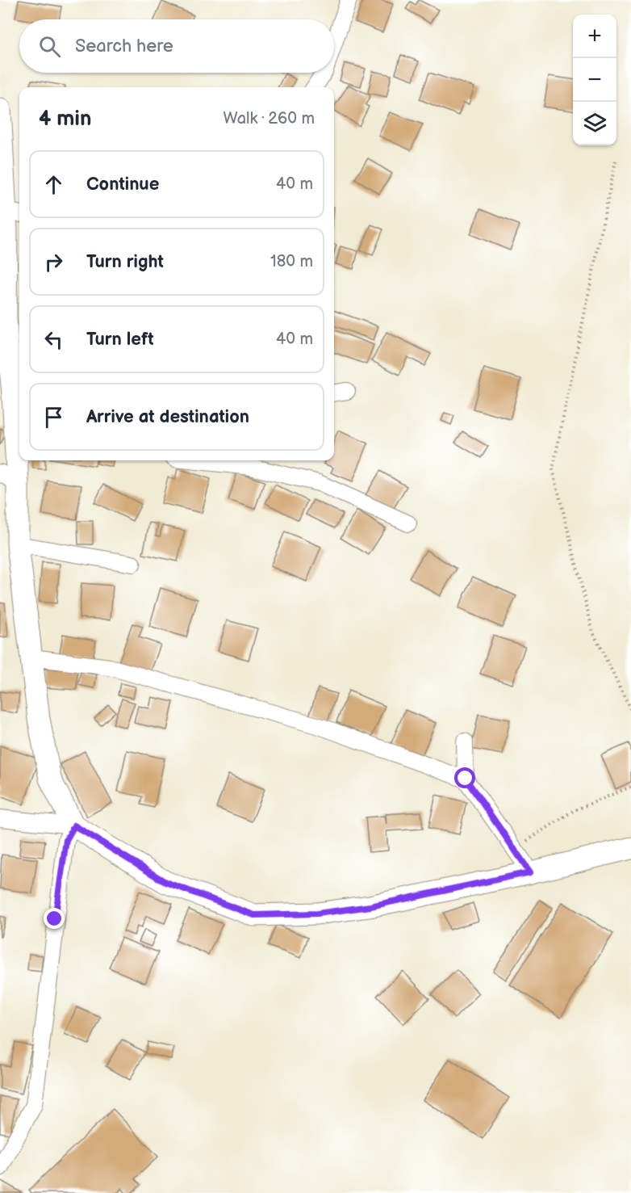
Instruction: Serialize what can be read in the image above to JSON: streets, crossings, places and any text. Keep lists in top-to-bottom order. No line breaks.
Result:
{"page":{"map_buttons":["+","−"],"search":"Search here","heading":["4 min","Walk · 260 m"],"list":[["Continue","40 m"],["Turn right","180 m"],["Turn left","40 m"],"Arrive at destination"]}}
